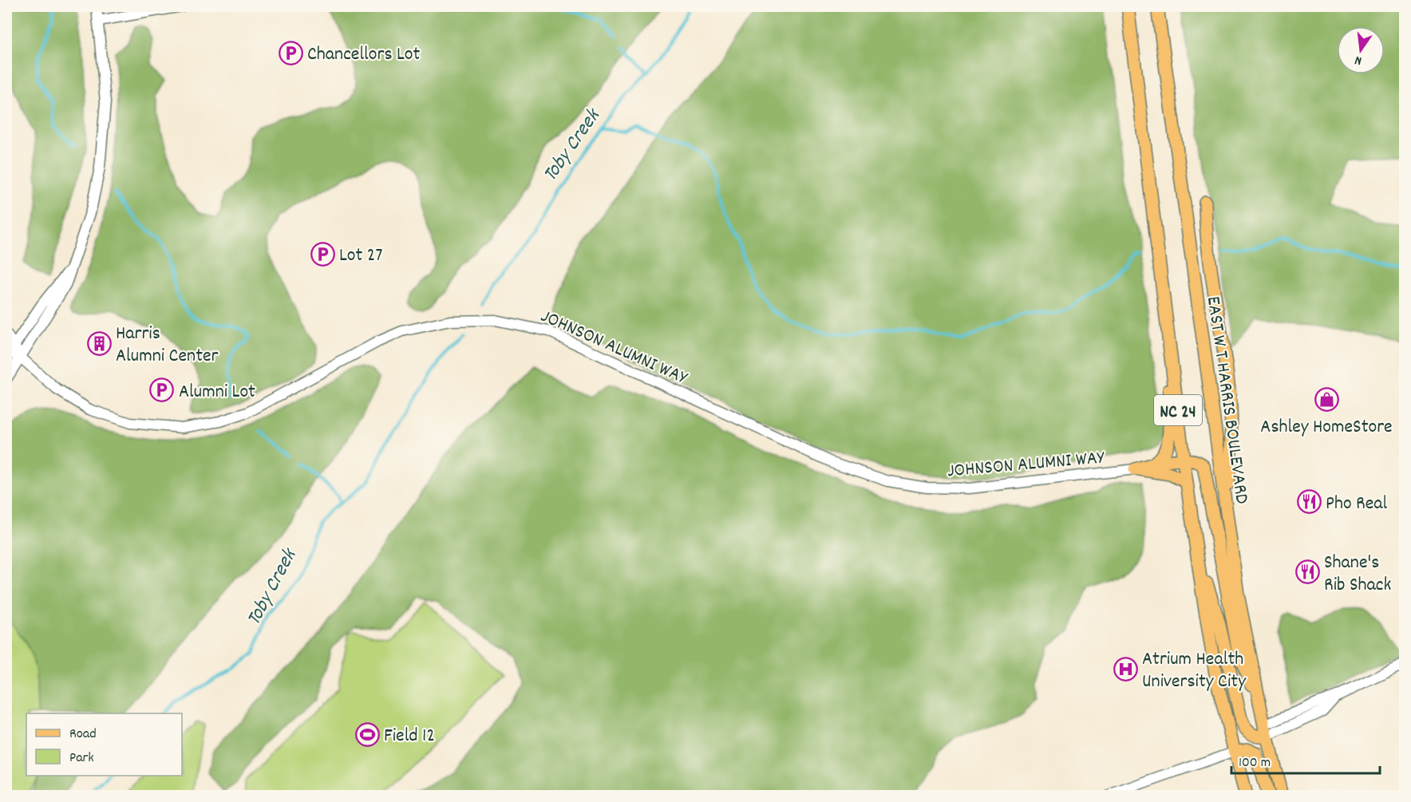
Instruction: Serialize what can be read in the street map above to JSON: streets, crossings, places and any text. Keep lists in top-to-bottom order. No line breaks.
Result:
{"streets":{"main road":["EAST W T HARRIS BOULEVARD","NC 24"],"street":["JOHNSON ALUMNI WAY"]},"water":["Toby Creek"],"places":{"parking":["Chancellors Lot","Lot 27","Alumni Lot"],"building":["Harris Alumni Center"],"shop":["Ashley HomeStore"],"restaurant":["Pho Real","Shane's Rib Shack"],"hospital":["Atrium Health University City"],"sports":["Field 12"]},"legend":["Road","Park"],"scale_bar":"100 m","north":"bottom"}
